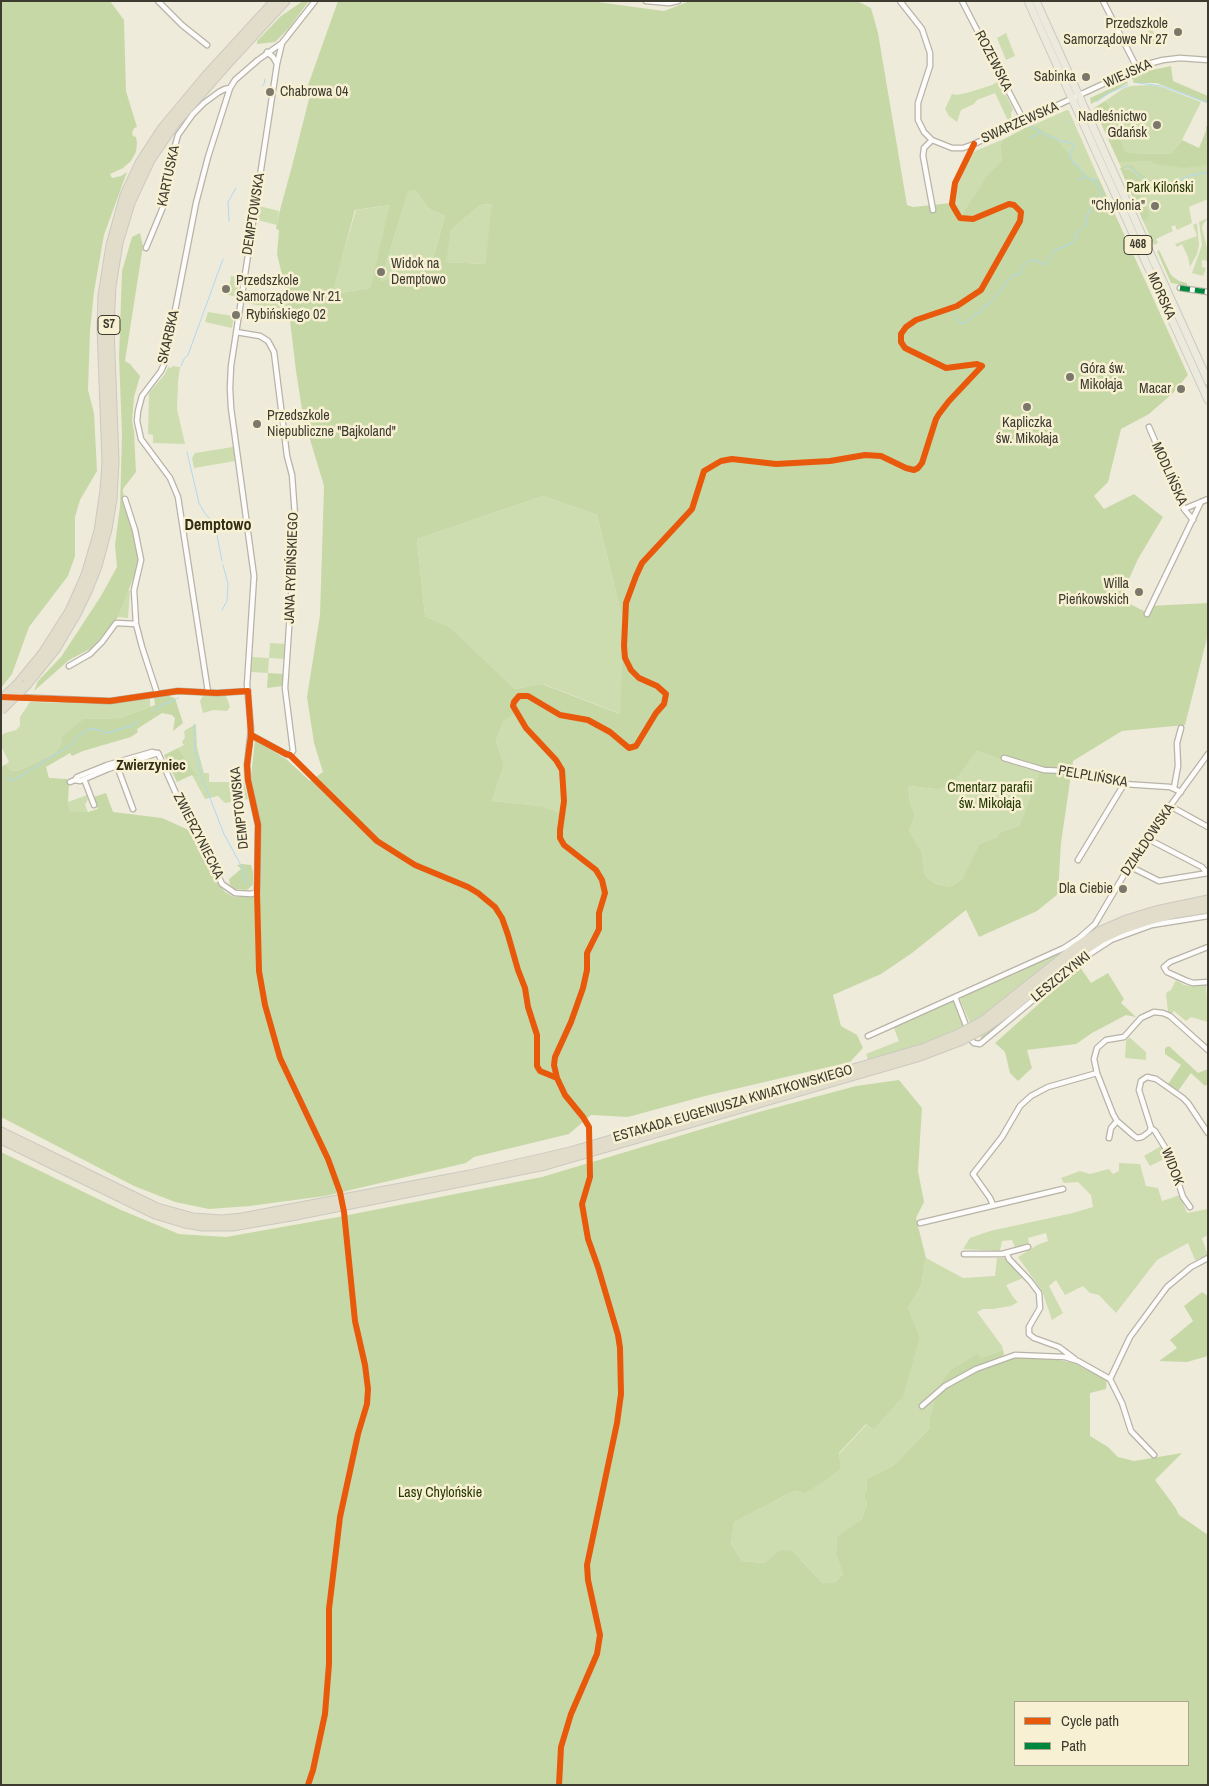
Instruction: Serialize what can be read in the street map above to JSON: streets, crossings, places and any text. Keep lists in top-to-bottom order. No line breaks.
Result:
{"streets":{"highway":["S7","ESTAKADA EUGENIUSZA KWIATKOWSKIEGO"],"main road":["468","MORSKA"],"street":["ROZEWSKA","WIEJSKA","SWARZEWSKA","KARTUSKA","DEMPTOWSKA","SKARBKA","MODLIŃSKA","JANA RYBIŃSKIEGO","PELPLIŃSKA","ZWIERZYNIECKA","DZIAŁDOWSKA","LESZCZYNKI","WIDOK"]},"crossings":[["ROZEWSKA","SWARZEWSKA"],["WIEJSKA","SWARZEWSKA"],["WIEJSKA","MORSKA"],["SWARZEWSKA","MORSKA"],["KARTUSKA","DEMPTOWSKA"],["KARTUSKA","SKARBKA"],["DEMPTOWSKA","JANA RYBIŃSKIEGO"],["DEMPTOWSKA","ZWIERZYNIECKA"],["PELPLIŃSKA","DZIAŁDOWSKA"],["DZIAŁDOWSKA","LESZCZYNKI"]],"districts":["Demptowo","Zwierzyniec"],"parks":["Park Kiloński","Cmentarz parafii św. Mikołaja","Lasy Chylońskie"],"places":["Przedszkole Samorządowe Nr 27","Sabinka","Chabrowa 04","Nadleśnictwo Gdańsk","\"Chylonia\"","Widok na Demptowo","Przedszkole Samorządowe Nr 21","Rybińskiego 02","Góra św. Mikołaja","Macar","Kapliczka św. Mikołaja","Przedszkole Niepubliczne \"Bajkoland\"","Willa Pieńkowskich","Dla Ciebie"],"legend":["Cycle path","Path"]}
